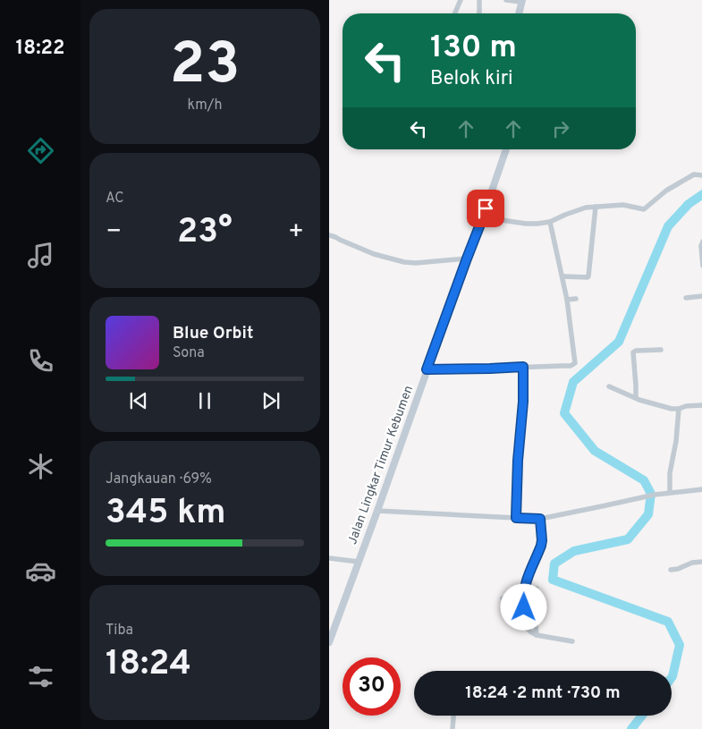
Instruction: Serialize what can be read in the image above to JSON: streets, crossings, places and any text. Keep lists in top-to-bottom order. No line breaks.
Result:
{"streets":{"main road":["Jalan Lingkar Timur Kebumen"]},"page":{"tabs":"18:22","tile":[["23","km/h"],"AC",["Jangkauan · 69%","345 km"],["Tiba","18:24"]],"turn":["130 m","Belok kiri"],"heat":["−","23°","+"],"song":["Blue Orbit","Sona"],"limit":"30","trip":"18:24 · 2 mnt · 730 m"}}
